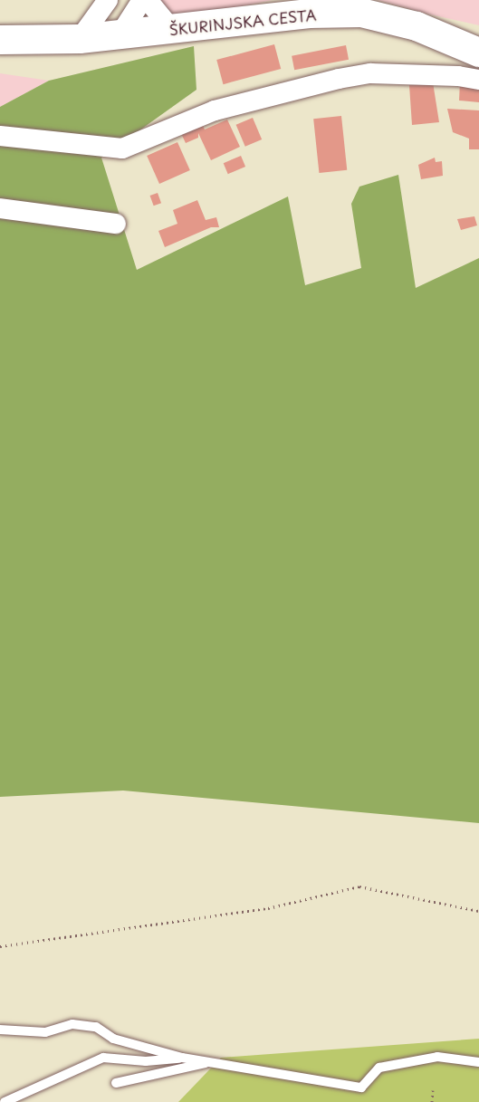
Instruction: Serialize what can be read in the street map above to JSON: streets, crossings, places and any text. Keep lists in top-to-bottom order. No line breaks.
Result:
{"streets":{"street":["ŠKURINJSKA CESTA"]}}
